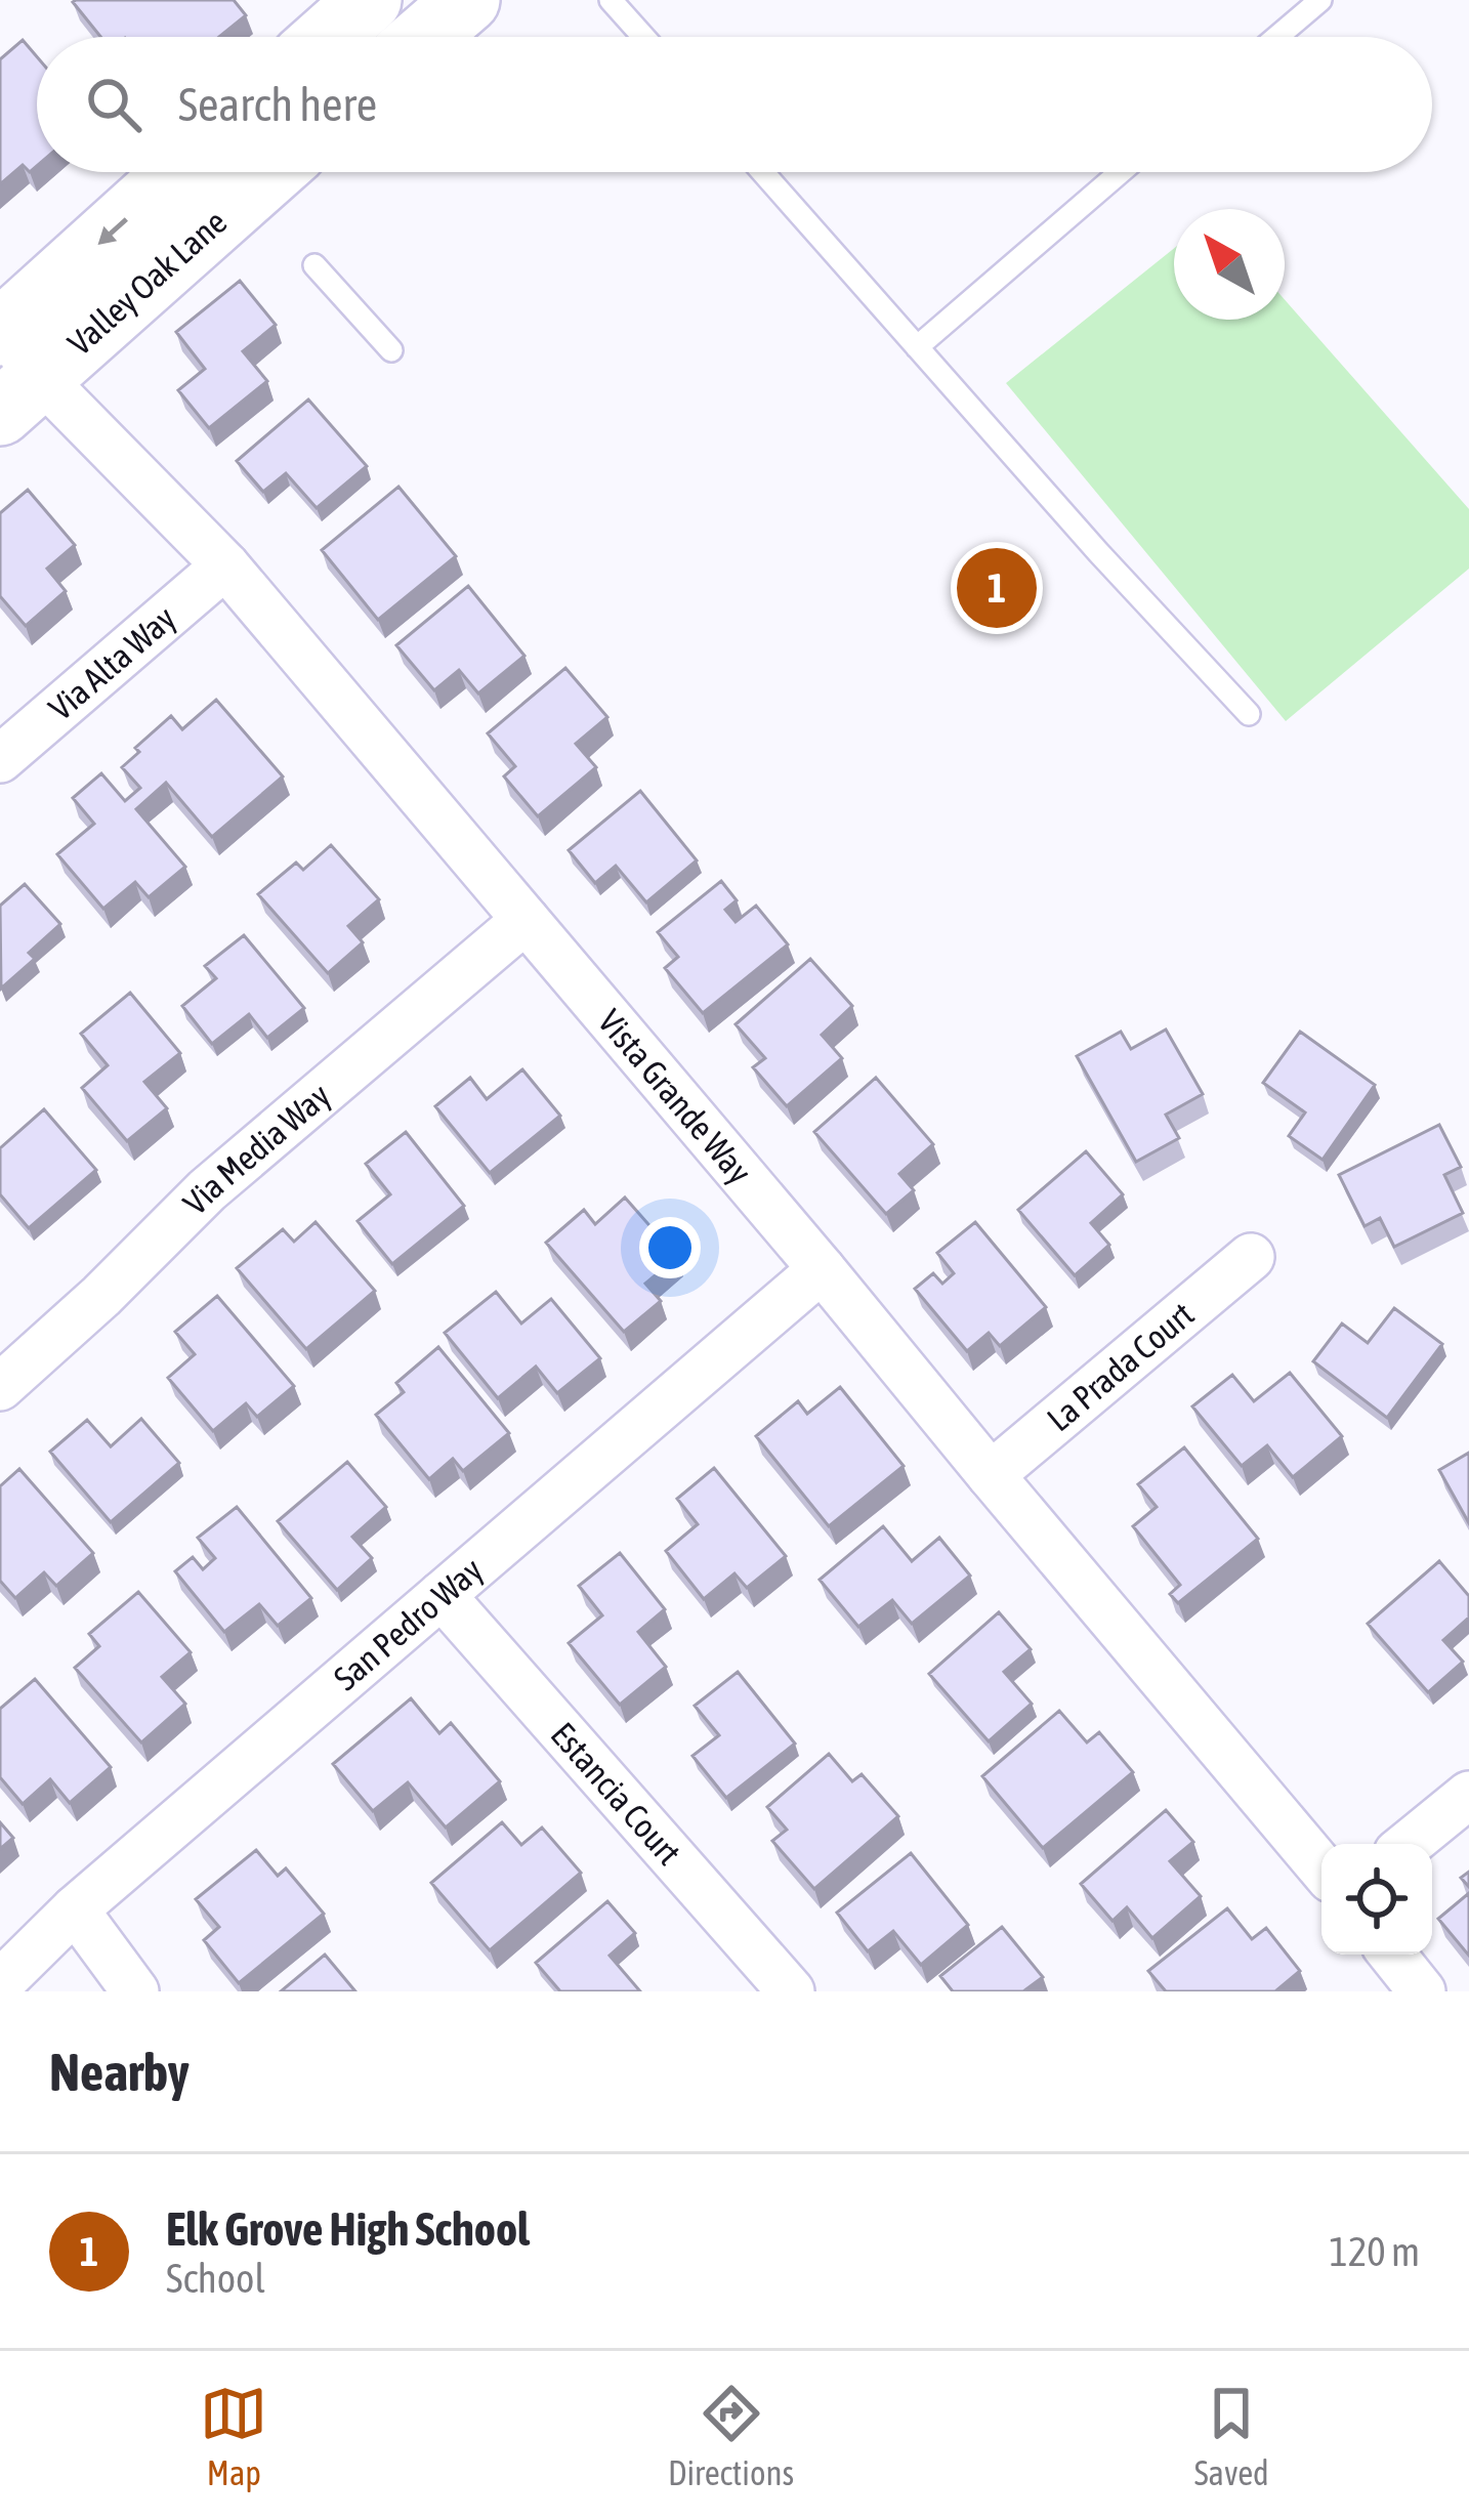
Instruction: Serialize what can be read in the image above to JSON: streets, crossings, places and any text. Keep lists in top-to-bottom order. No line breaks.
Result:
{"streets":{"street":["Valley Oak Lane","Via Alta Way","Vista Grande Way","Via Media Way","La Prada Court","San Pedro Way","Estancia Court"]},"crossings":[["Valley Oak Lane","Vista Grande Way"],["Via Alta Way","Vista Grande Way"],["Vista Grande Way","Via Media Way"],["Vista Grande Way","La Prada Court"],["Vista Grande Way","San Pedro Way"],["San Pedro Way","Estancia Court"]],"north":"top left","page":{"search":"Search here","pins":"1","heading":"Nearby","list":[{"mark":"1","name":"Elk Grove High School","note":"School","value":"120 m"}],"nav":["Map","Directions","Saved"]}}
